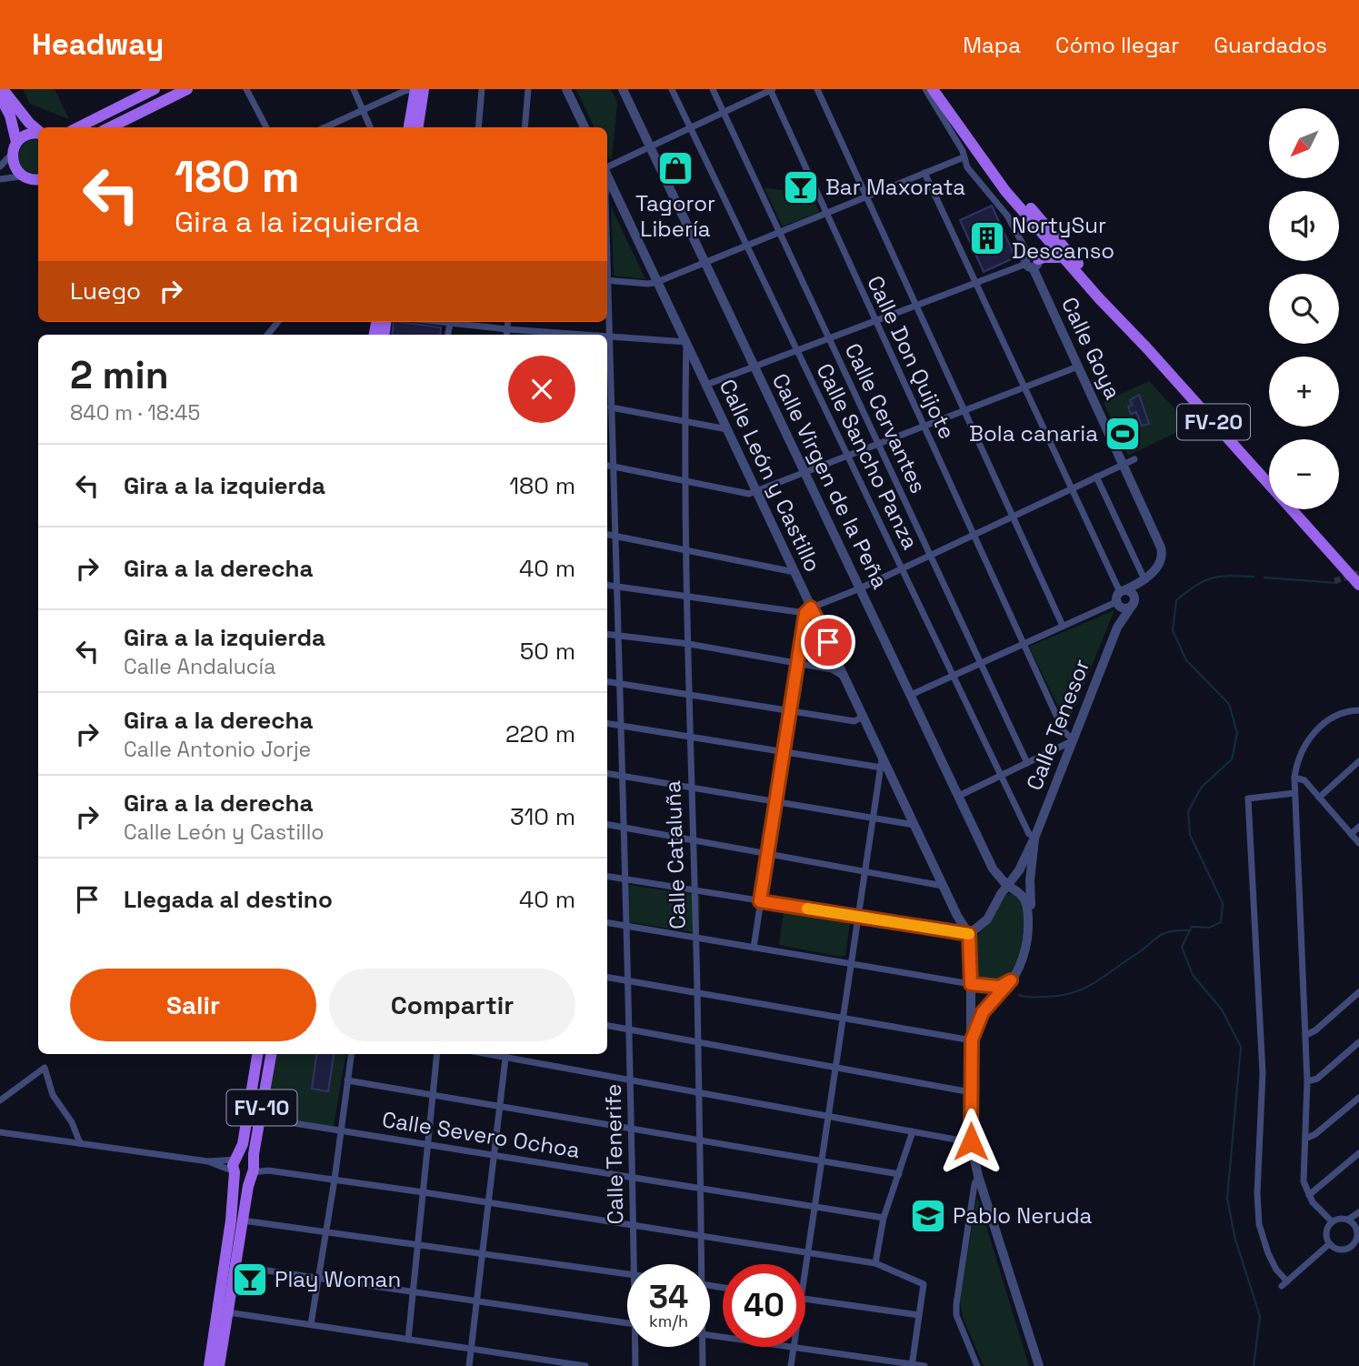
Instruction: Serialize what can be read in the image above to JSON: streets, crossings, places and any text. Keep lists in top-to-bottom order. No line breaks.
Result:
{"streets":{"main road":["FV-20","FV-10"],"street":["Calle Goya","Calle Don Quijote","Calle Cervantes","Calle Sancho Panza","Calle León y Castillo","Calle Virgen de la Peña","Calle Tenesor","Calle Cataluña","Calle Severo Ochoa","Calle Tenerife"]},"crossings":[["Calle Goya","Calle Tenesor"],["Calle Don Quijote","Calle Tenesor"],["Calle Sancho Panza","Calle Tenesor"],["Calle León y Castillo","Calle Tenesor"],["Calle León y Castillo","Calle Cataluña"],["Calle Virgen de la Peña","Calle Tenesor"],["Calle Cataluña","Calle Severo Ochoa"],["FV-10","Calle Severo Ochoa"],["Calle Severo Ochoa","Calle Tenerife"]],"places":{"shop":["Tagoror Libería"],"bar":["Bar Maxorata","Play Woman"],"building":["NortySur Descanso"],"sports":["Bola canaria"],"school or university":["Pablo Neruda"]},"north":"bottom left","page":{"header":"Headway","nav":["Mapa","Cómo llegar","Guardados"],"map_buttons":["+","−"],"turn":["180 m","Gira a la izquierda"],"then":"Luego","heading":["2 min","840 m · 18:45"],"list":[{"name":"Gira a la izquierda","value":"180 m"},{"name":"Gira a la derecha","value":"40 m"},{"name":"Gira a la izquierda","note":"Calle Andalucía","value":"50 m"},{"name":"Gira a la derecha","note":"Calle Antonio Jorje","value":"220 m"},{"name":"Gira a la derecha","note":"Calle León y Castillo","value":"310 m"},{"name":"Llegada al destino","value":"40 m"}],"buttons":["Salir","Compartir"],"speed":"34 km/h","limit":"40"}}
